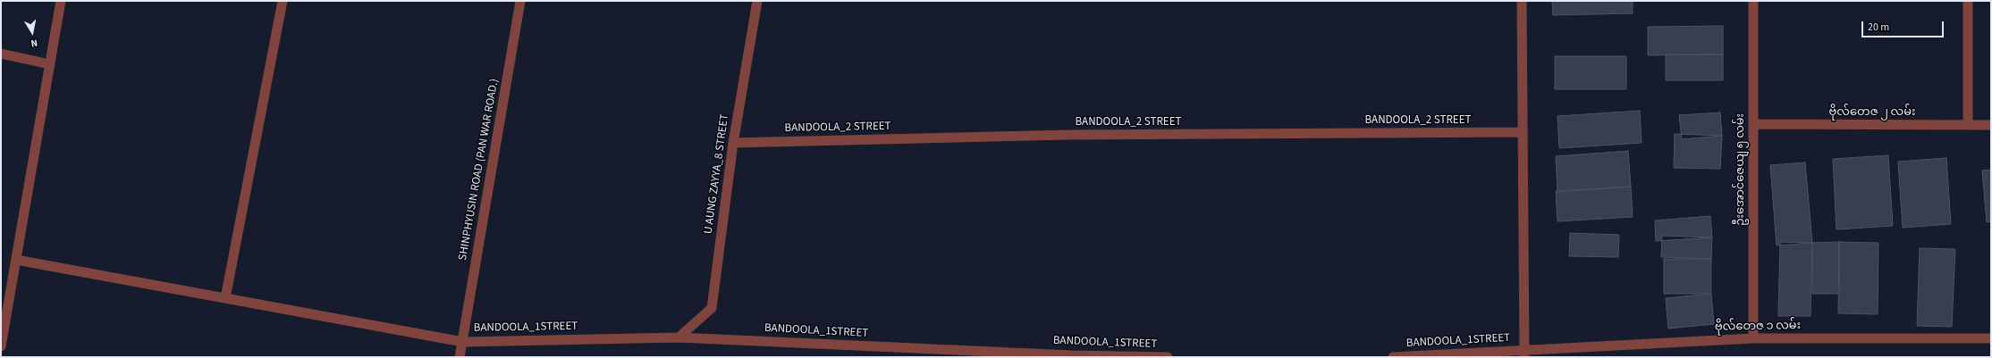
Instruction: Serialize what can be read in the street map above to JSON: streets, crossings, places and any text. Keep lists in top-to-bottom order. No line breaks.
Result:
{"streets":{"street":["ဗိုလ်တေဇ ၂ လမ်း","BANDOOLA_2 STREET","SHINPHYUSIN ROAD (PAN WAR ROAD.)","ဦးအောင်ဇေယျ ၅ လမ်း","U AUNG ZAYYA_8 STREET","ဗိုလ်တေဇ ၁ လမ်း","BANDOOLA_1STREET"]},"crossings":[["ဗိုလ်တေဇ ၂ လမ်း","ဦးအောင်ဇေယျ ၅ လမ်း"],["BANDOOLA_2 STREET","U AUNG ZAYYA_8 STREET"],["SHINPHYUSIN ROAD (PAN WAR ROAD.)","BANDOOLA_1STREET"],["ဦးအောင်ဇေယျ ၅ လမ်း","ဗိုလ်တေဇ ၁ လမ်း"],["U AUNG ZAYYA_8 STREET","BANDOOLA_1STREET"],["ဗိုလ်တေဇ ၁ လမ်း","BANDOOLA_1STREET"]],"scale_bar":"20 m","north":"bottom"}
